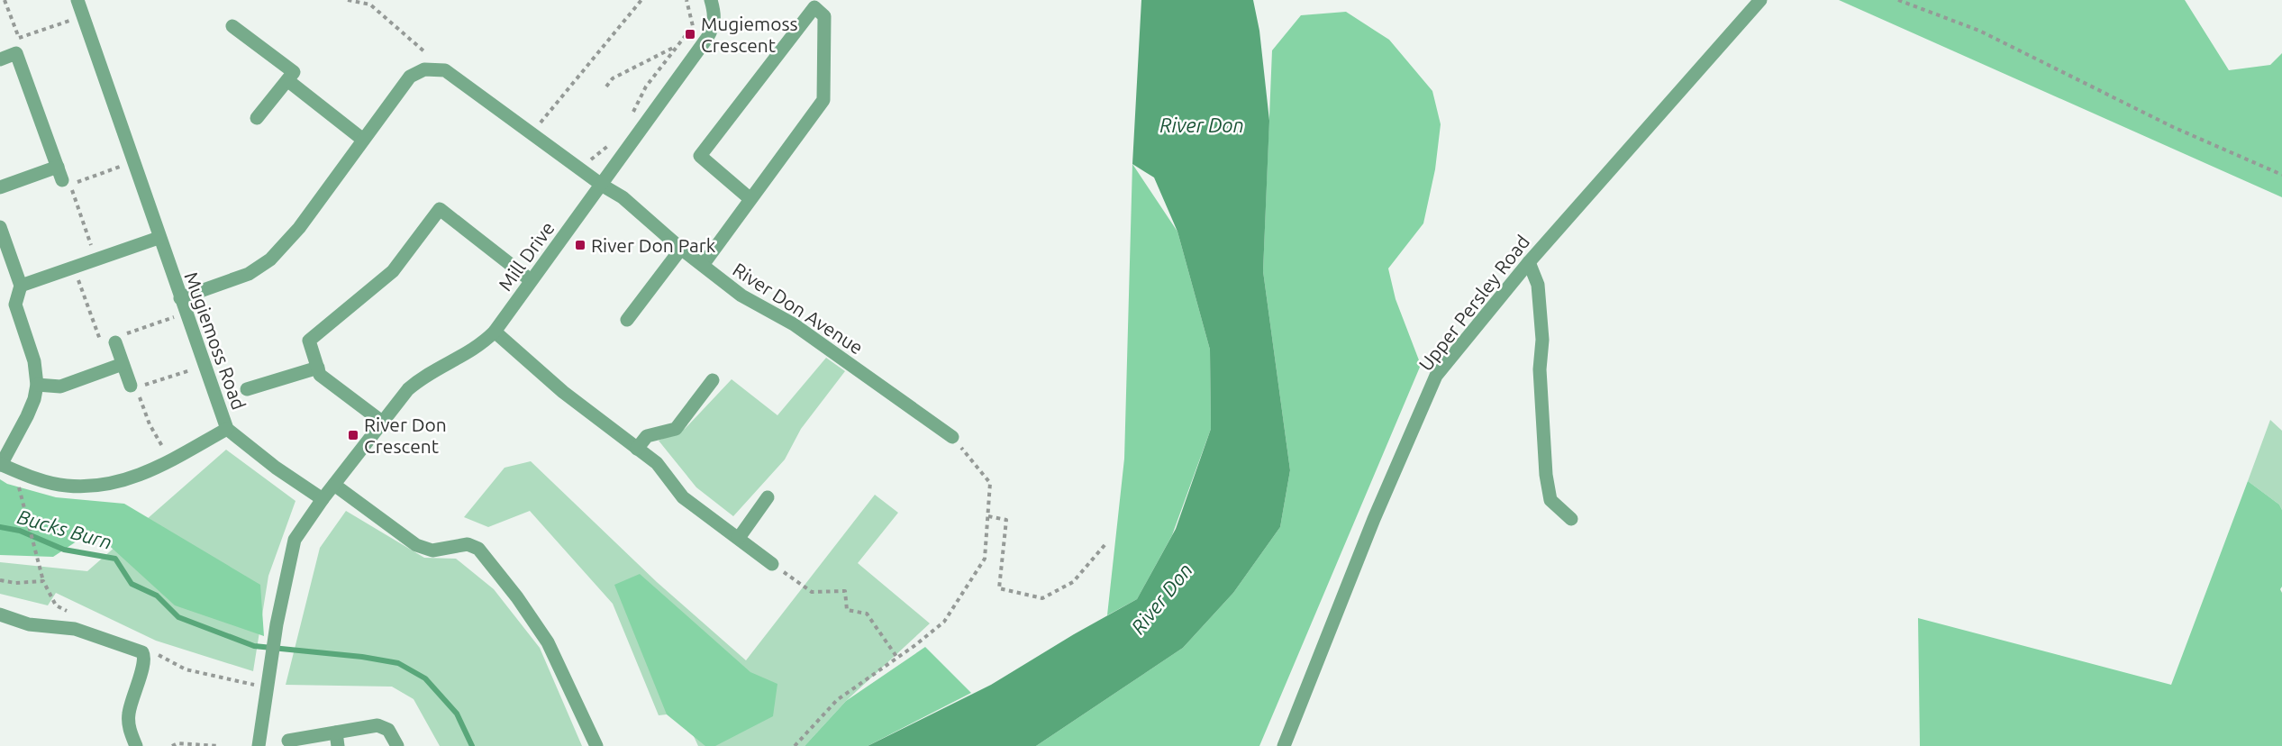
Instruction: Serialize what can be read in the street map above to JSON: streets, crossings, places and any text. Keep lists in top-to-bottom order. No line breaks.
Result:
{"streets":{"street":["Mill Drive","Upper Persley Road","River Don Avenue","Mugiemoss Road"]},"crossings":[["Mill Drive","River Don Avenue"],["Mill Drive","Mugiemoss Road"]],"water":["River Don","Bucks Burn"],"places":{"transit":["Mugiemoss Crescent","River Don Park","River Don Crescent"]}}
